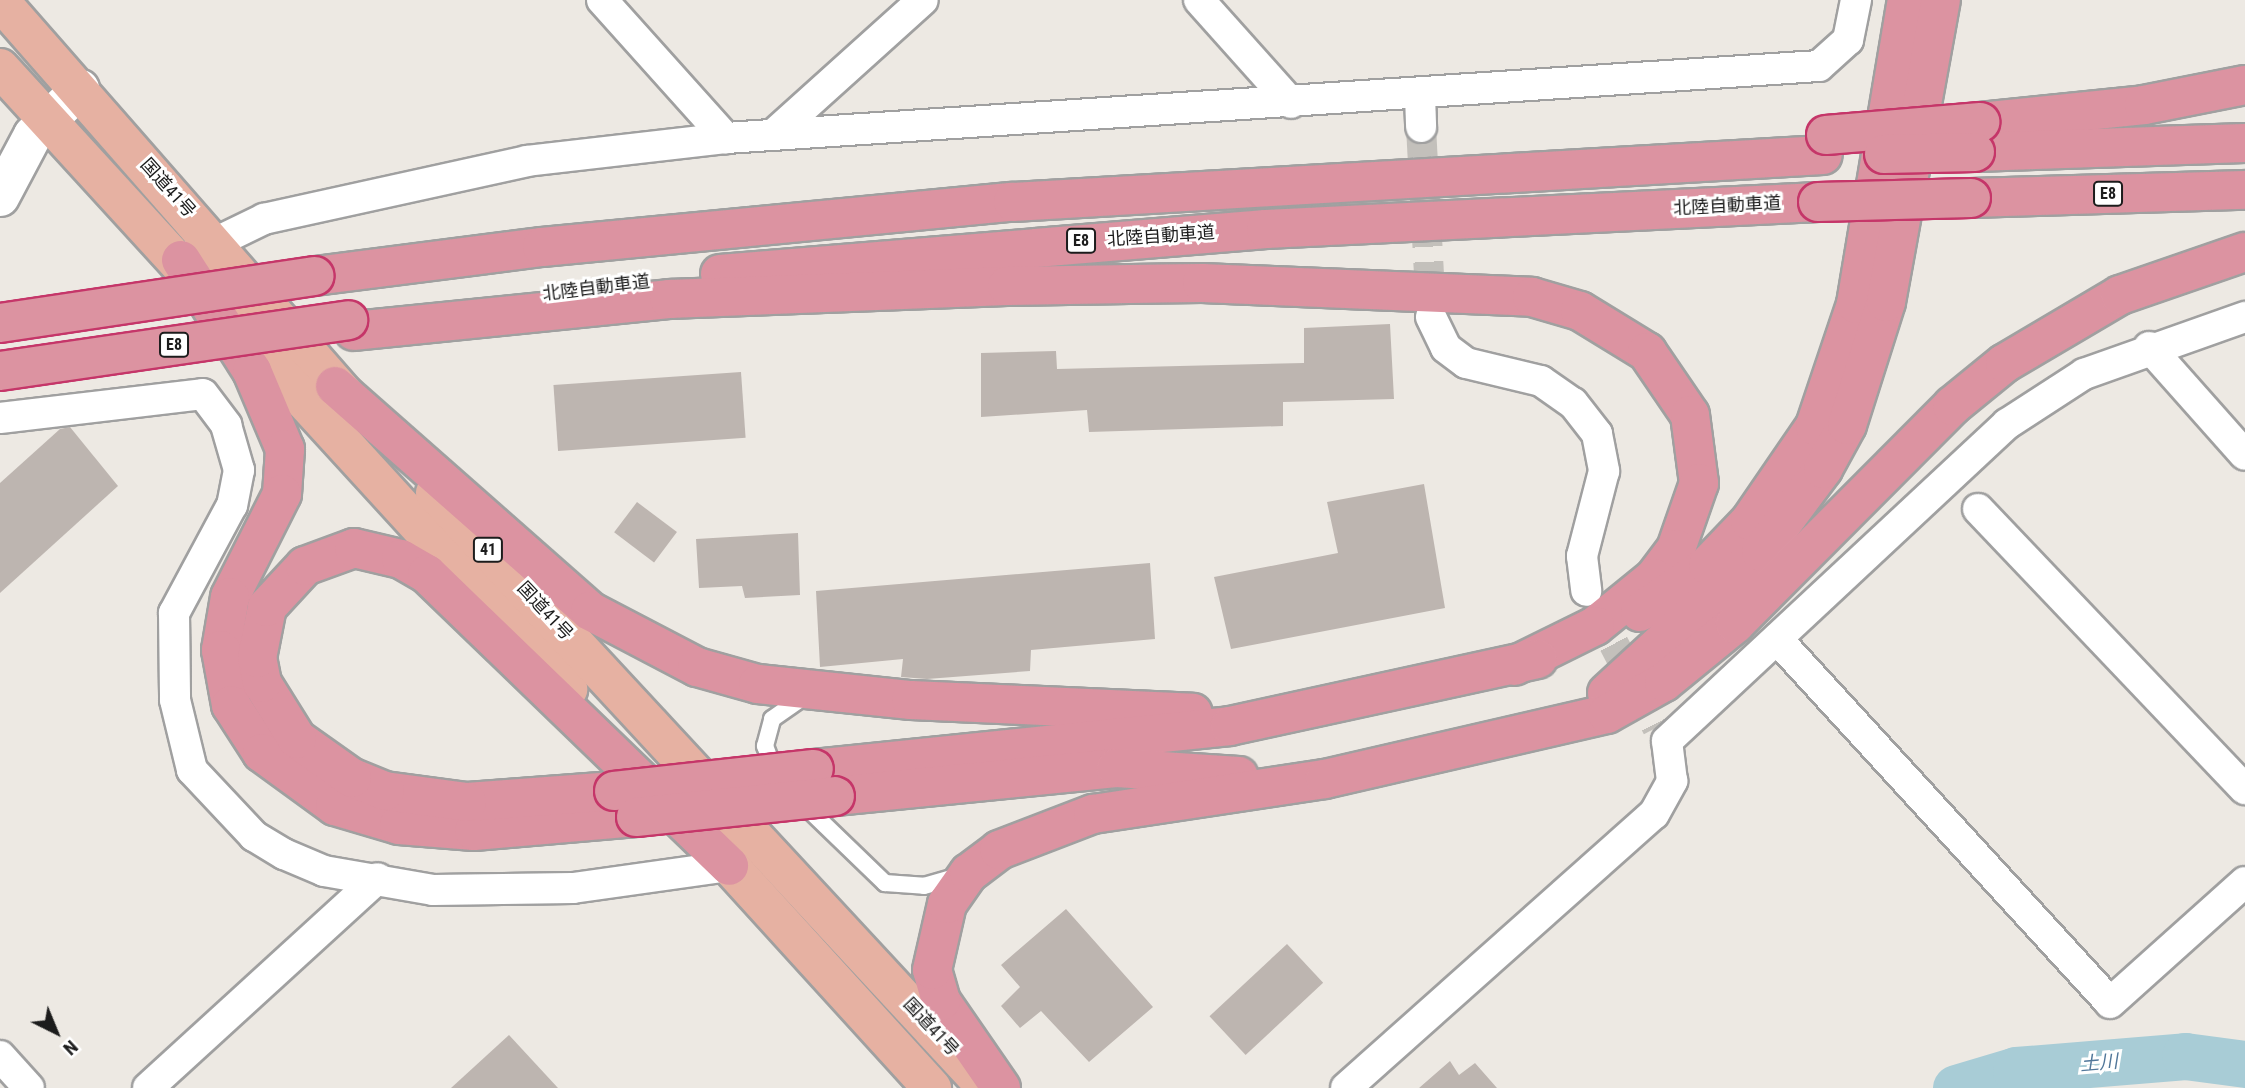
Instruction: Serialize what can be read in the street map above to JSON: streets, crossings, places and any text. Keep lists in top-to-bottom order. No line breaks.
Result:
{"streets":{"highway":["国道41号","E8","北陸自動車道","41"]},"water":["土川"],"north":"bottom right"}
